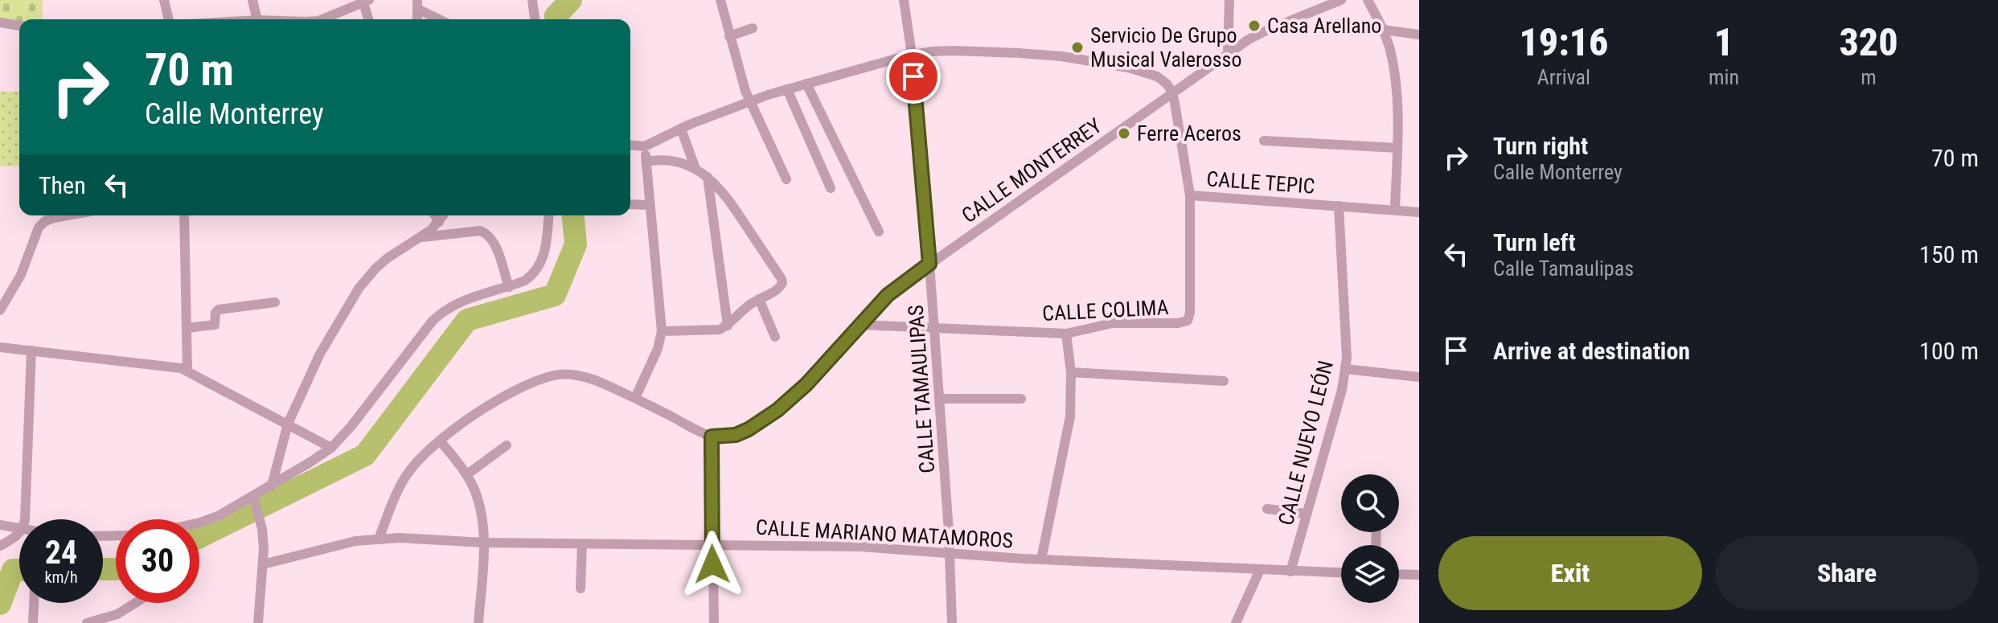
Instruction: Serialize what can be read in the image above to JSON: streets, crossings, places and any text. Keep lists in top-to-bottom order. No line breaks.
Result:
{"streets":{"street":["CALLE MONTERREY","CALLE TEPIC","CALLE COLIMA","CALLE TAMAULIPAS","CALLE NUEVO LEÓN","CALLE MARIANO MATAMOROS"]},"crossings":[["CALLE MONTERREY","CALLE TEPIC"],["CALLE MONTERREY","CALLE COLIMA"],["CALLE MONTERREY","CALLE TAMAULIPAS"],["CALLE TEPIC","CALLE COLIMA"],["CALLE TEPIC","CALLE NUEVO LEÓN"],["CALLE COLIMA","CALLE TAMAULIPAS"],["CALLE TAMAULIPAS","CALLE MARIANO MATAMOROS"],["CALLE NUEVO LEÓN","CALLE MARIANO MATAMOROS"]],"places":["Casa Arellano","Servicio De Grupo Musical Valerosso","Ferre Aceros"],"page":{"eta":["19:16","Arrival","1","min","320","m"],"turn":["70 m","Calle Monterrey"],"list":[{"name":"Turn right","note":"Calle Monterrey","value":"70 m"},{"name":"Turn left","note":"Calle Tamaulipas","value":"150 m"},{"name":"Arrive at destination","value":"100 m"}],"then":"Then","speed":"24 km/h","limit":"30","buttons":["Exit","Share"]}}
